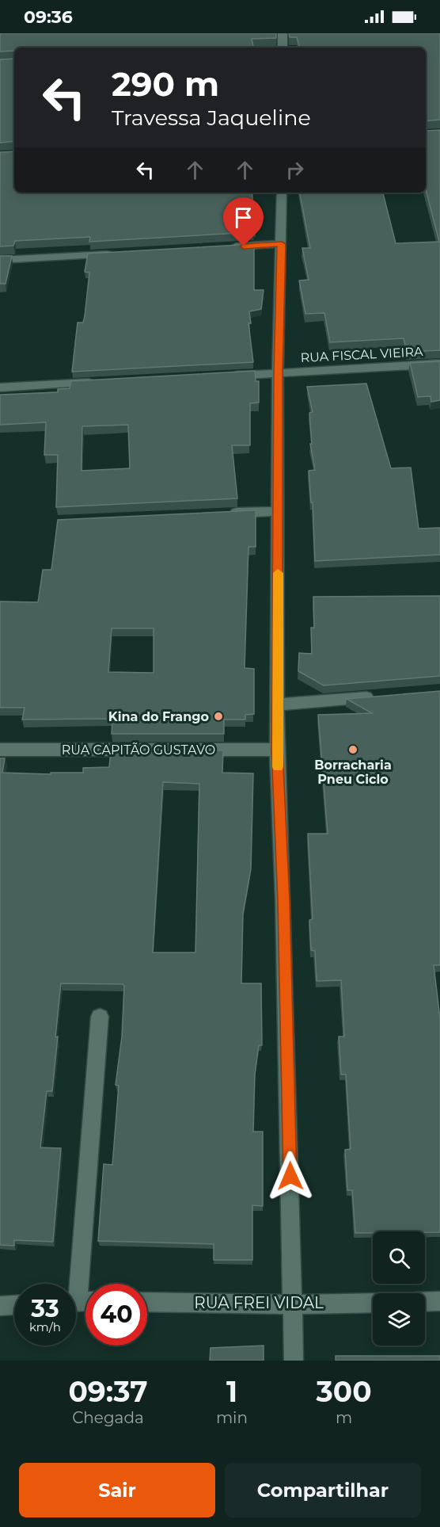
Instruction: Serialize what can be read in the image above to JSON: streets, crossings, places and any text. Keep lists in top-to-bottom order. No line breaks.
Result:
{"streets":{"street":["RUA FISCAL VIEIRA","RUA CAPITÃO GUSTAVO","RUA FREI VIDAL"]},"places":["Kina do Frango","Borracharia Pneu Ciclo"],"page":{"status":"09:36","turn":["290 m","Travessa Jaqueline"],"speed":"33 km/h","limit":"40","eta":["09:37","Chegada","1","min","300","m"],"buttons":["Sair","Compartilhar"]}}
